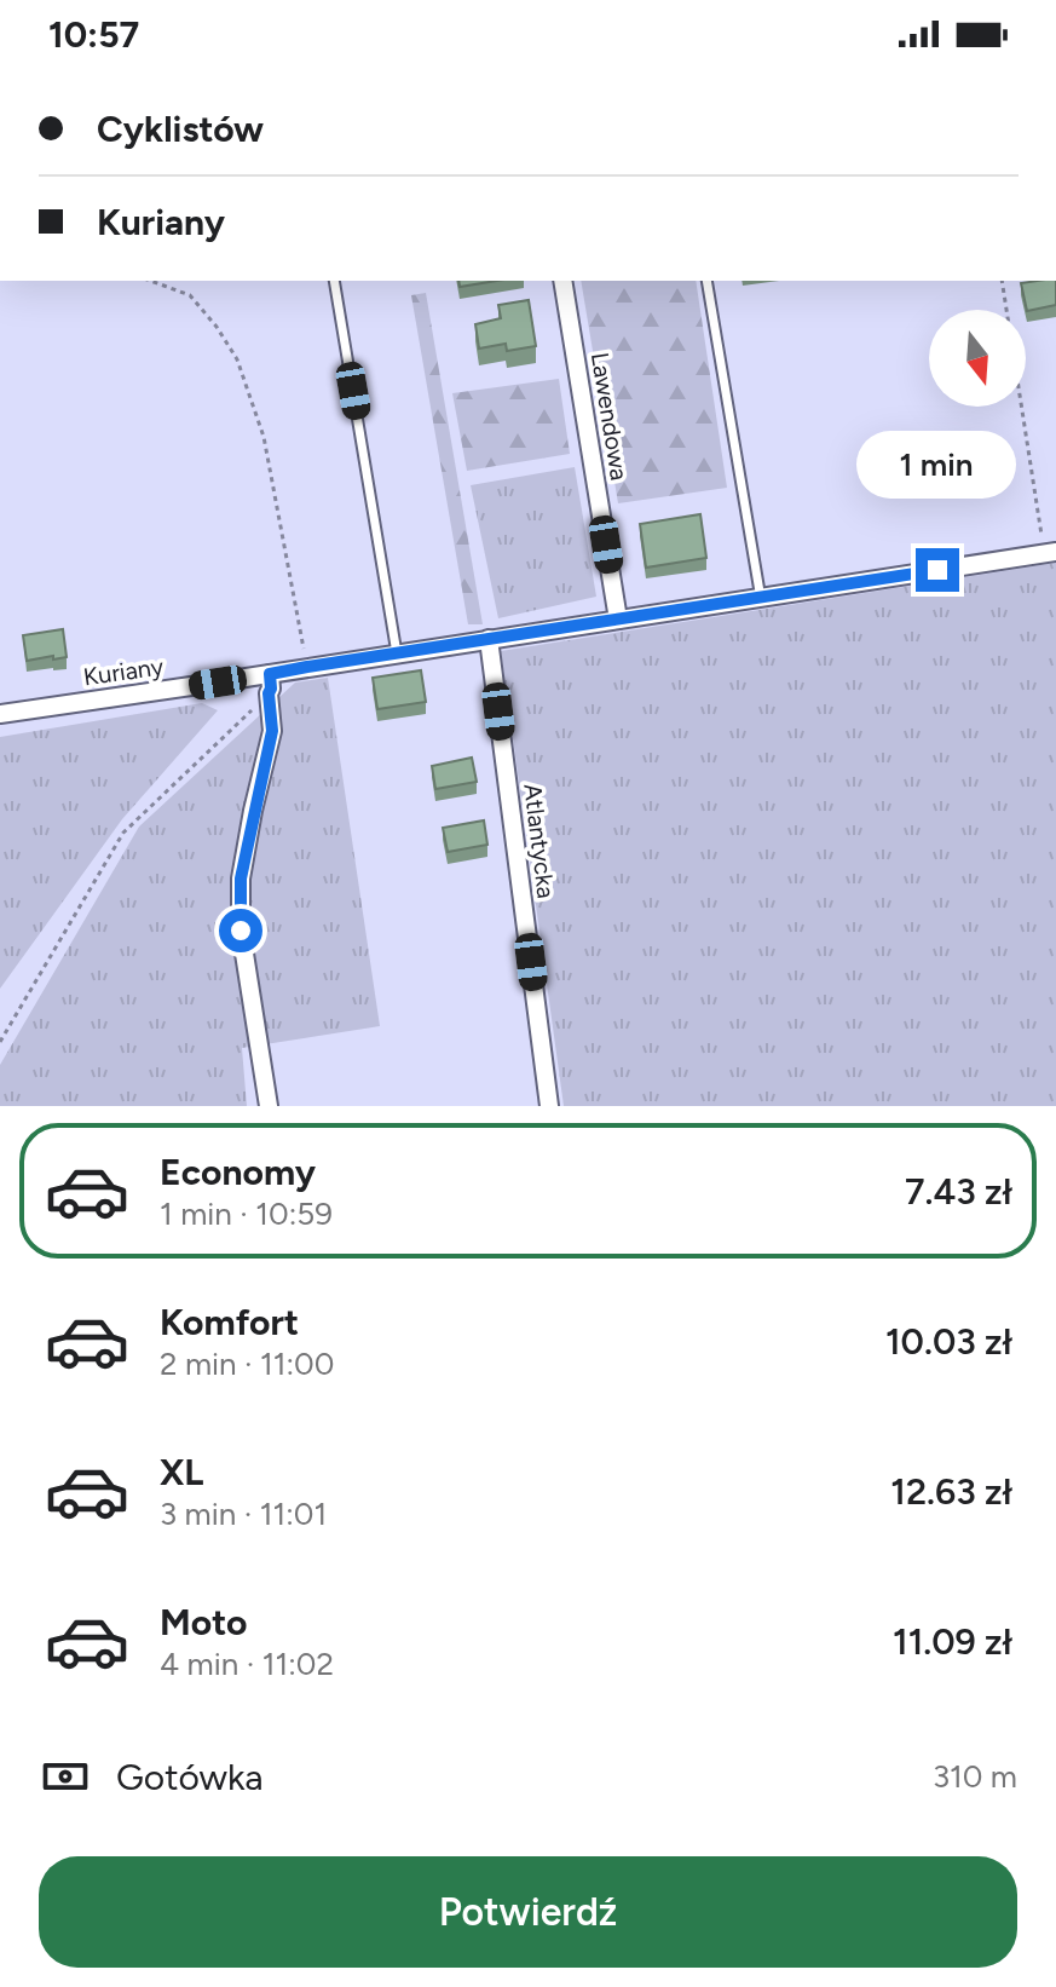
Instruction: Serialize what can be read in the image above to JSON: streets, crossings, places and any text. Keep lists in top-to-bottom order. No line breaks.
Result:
{"streets":{"street":["Lawendowa","Kuriany","Atlantycka"]},"crossings":[["Lawendowa","Kuriany"],["Kuriany","Atlantycka"]],"north":"bottom","page":{"status":"10:57","banner":["Cyklistów","Kuriany"],"bubble":"1 min","list":[{"name":"Economy","note":"1 min · 10:59","value":"7.43 zł"},{"name":"Komfort","note":"2 min · 11:00","value":"10.03 zł"},{"name":"XL","note":"3 min · 11:01","value":"12.63 zł"},{"name":"Moto","note":"4 min · 11:02","value":"11.09 zł"}],"pay":["Gotówka","310 m"],"buttons":"Potwierdź"}}
